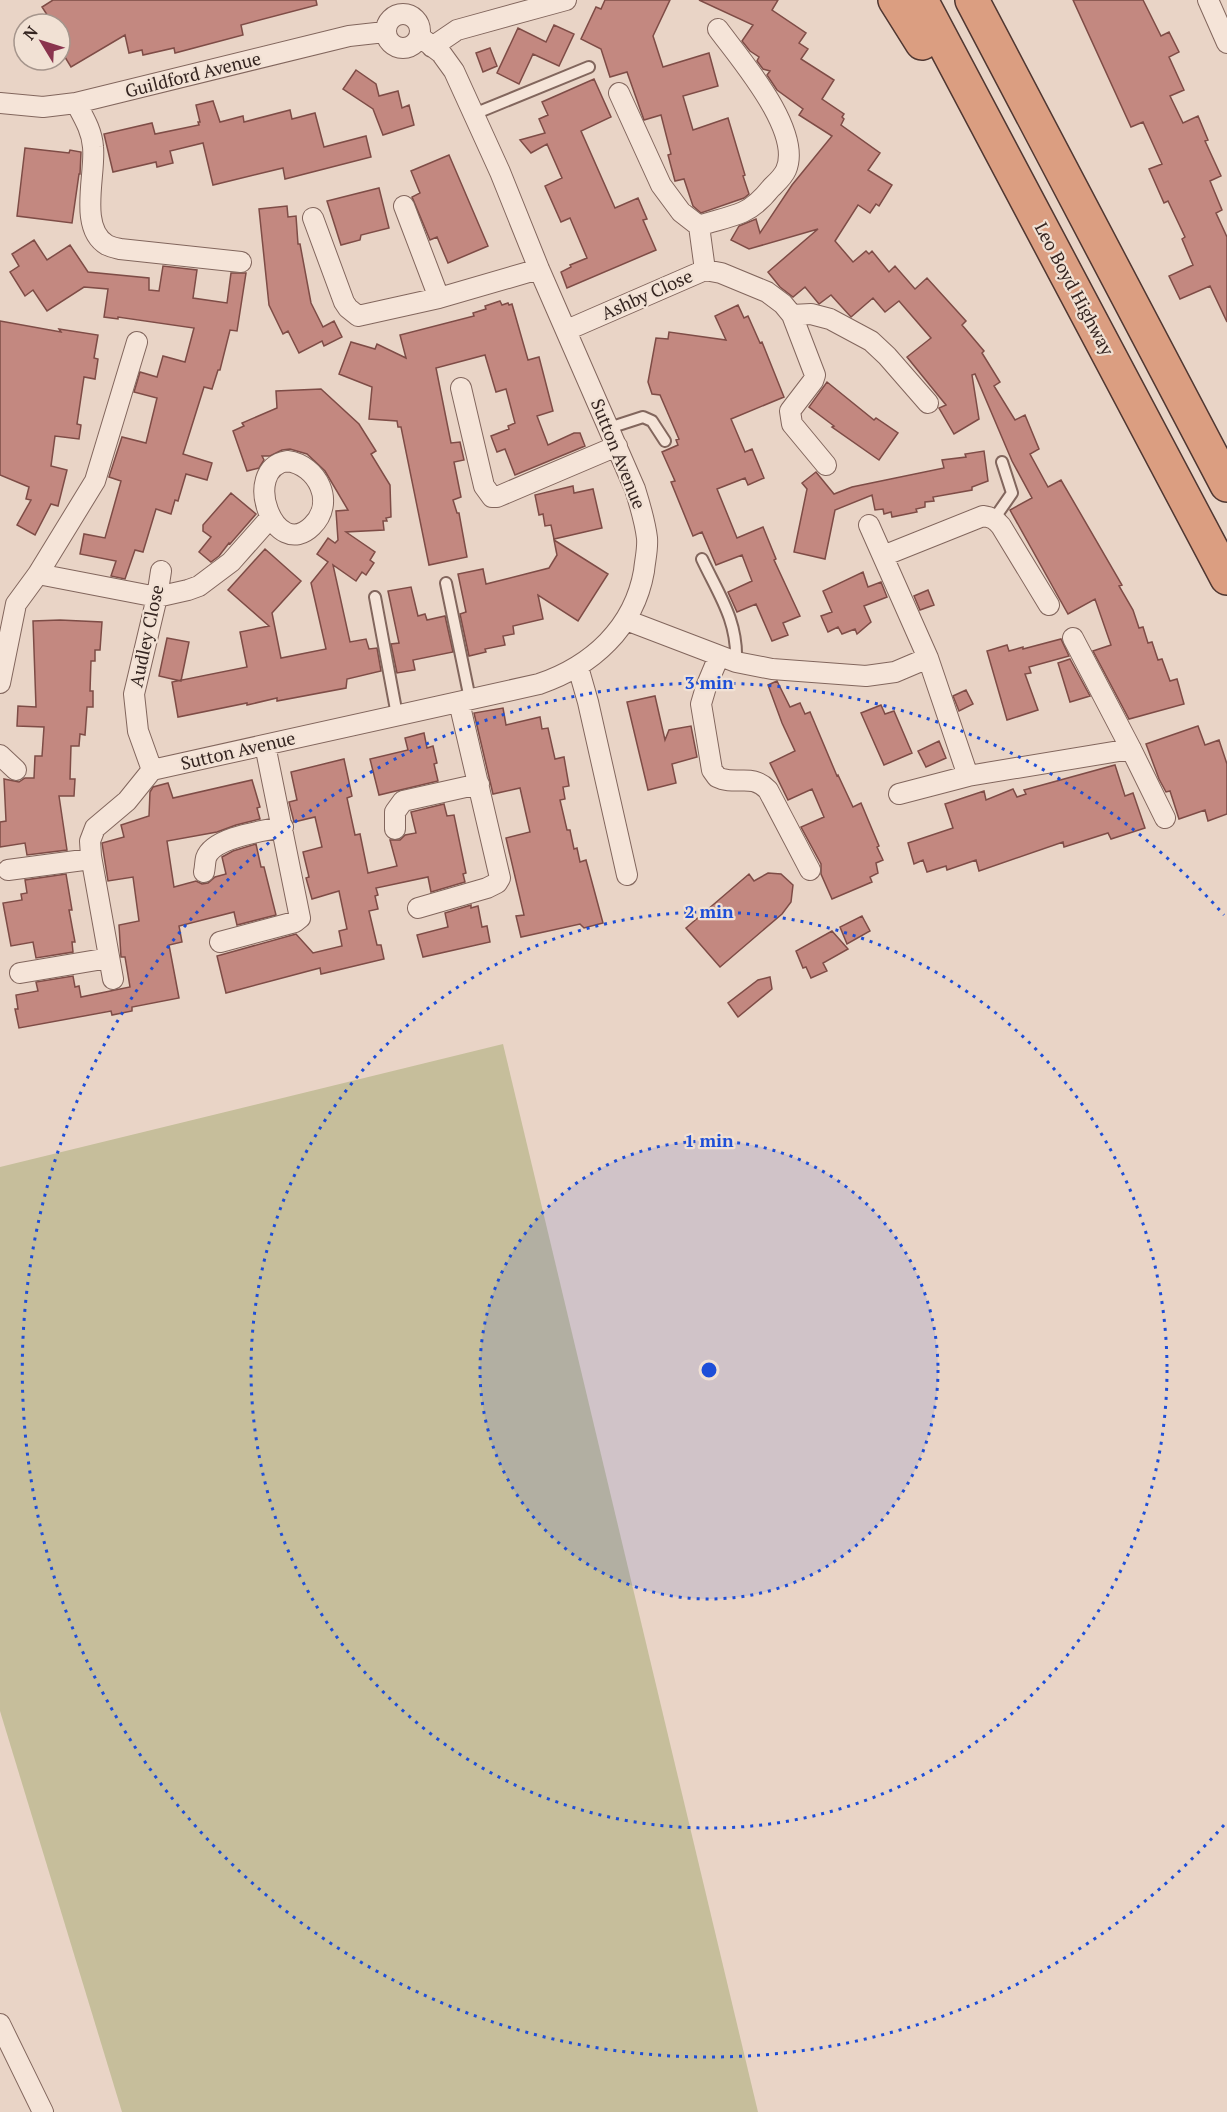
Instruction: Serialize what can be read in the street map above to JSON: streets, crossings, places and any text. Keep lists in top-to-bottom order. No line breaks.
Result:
{"streets":{"highway":["Leo Boyd Highway"],"street":["Guildford Avenue","Ashby Close","Sutton Avenue","Audley Close"]},"crossings":[["Guildford Avenue","Sutton Avenue"],["Ashby Close","Sutton Avenue"],["Sutton Avenue","Audley Close"]],"north":"top left","rings":["3 min","2 min","1 min"]}
